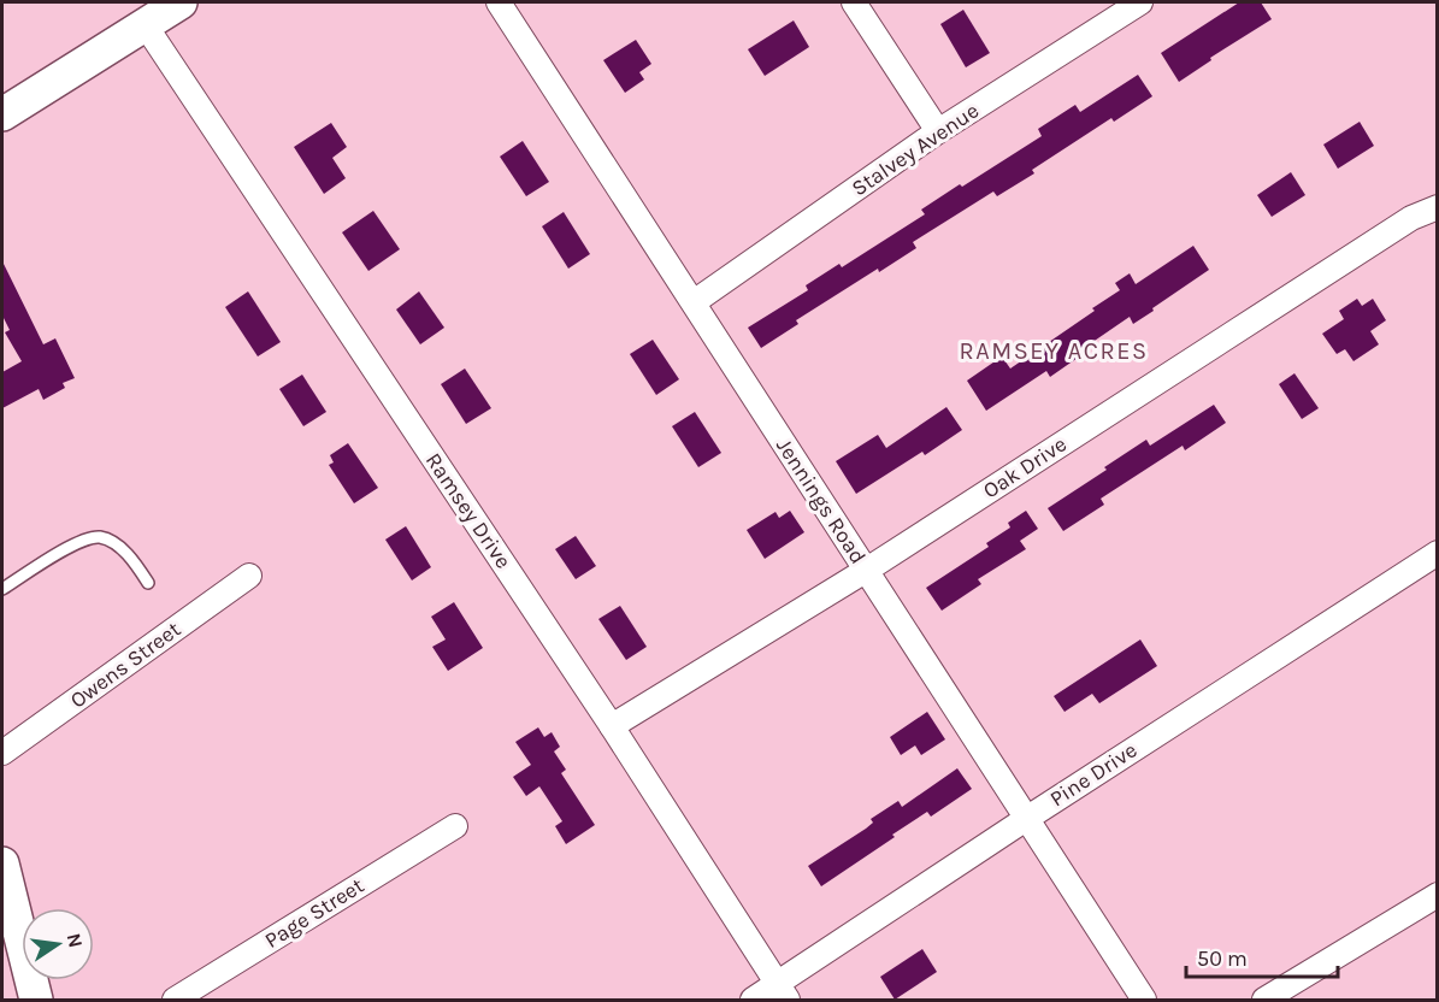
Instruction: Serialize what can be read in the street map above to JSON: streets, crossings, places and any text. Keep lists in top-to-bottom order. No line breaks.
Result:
{"streets":{"street":["Stalvey Avenue","Oak Drive","Jennings Road","Ramsey Drive","Owens Street","Pine Drive","Page Street"]},"crossings":[["Stalvey Avenue","Jennings Road"],["Oak Drive","Jennings Road"],["Oak Drive","Ramsey Drive"],["Jennings Road","Pine Drive"],["Ramsey Drive","Pine Drive"]],"districts":["RAMSEY ACRES"],"scale_bar":"50 m","north":"right"}
